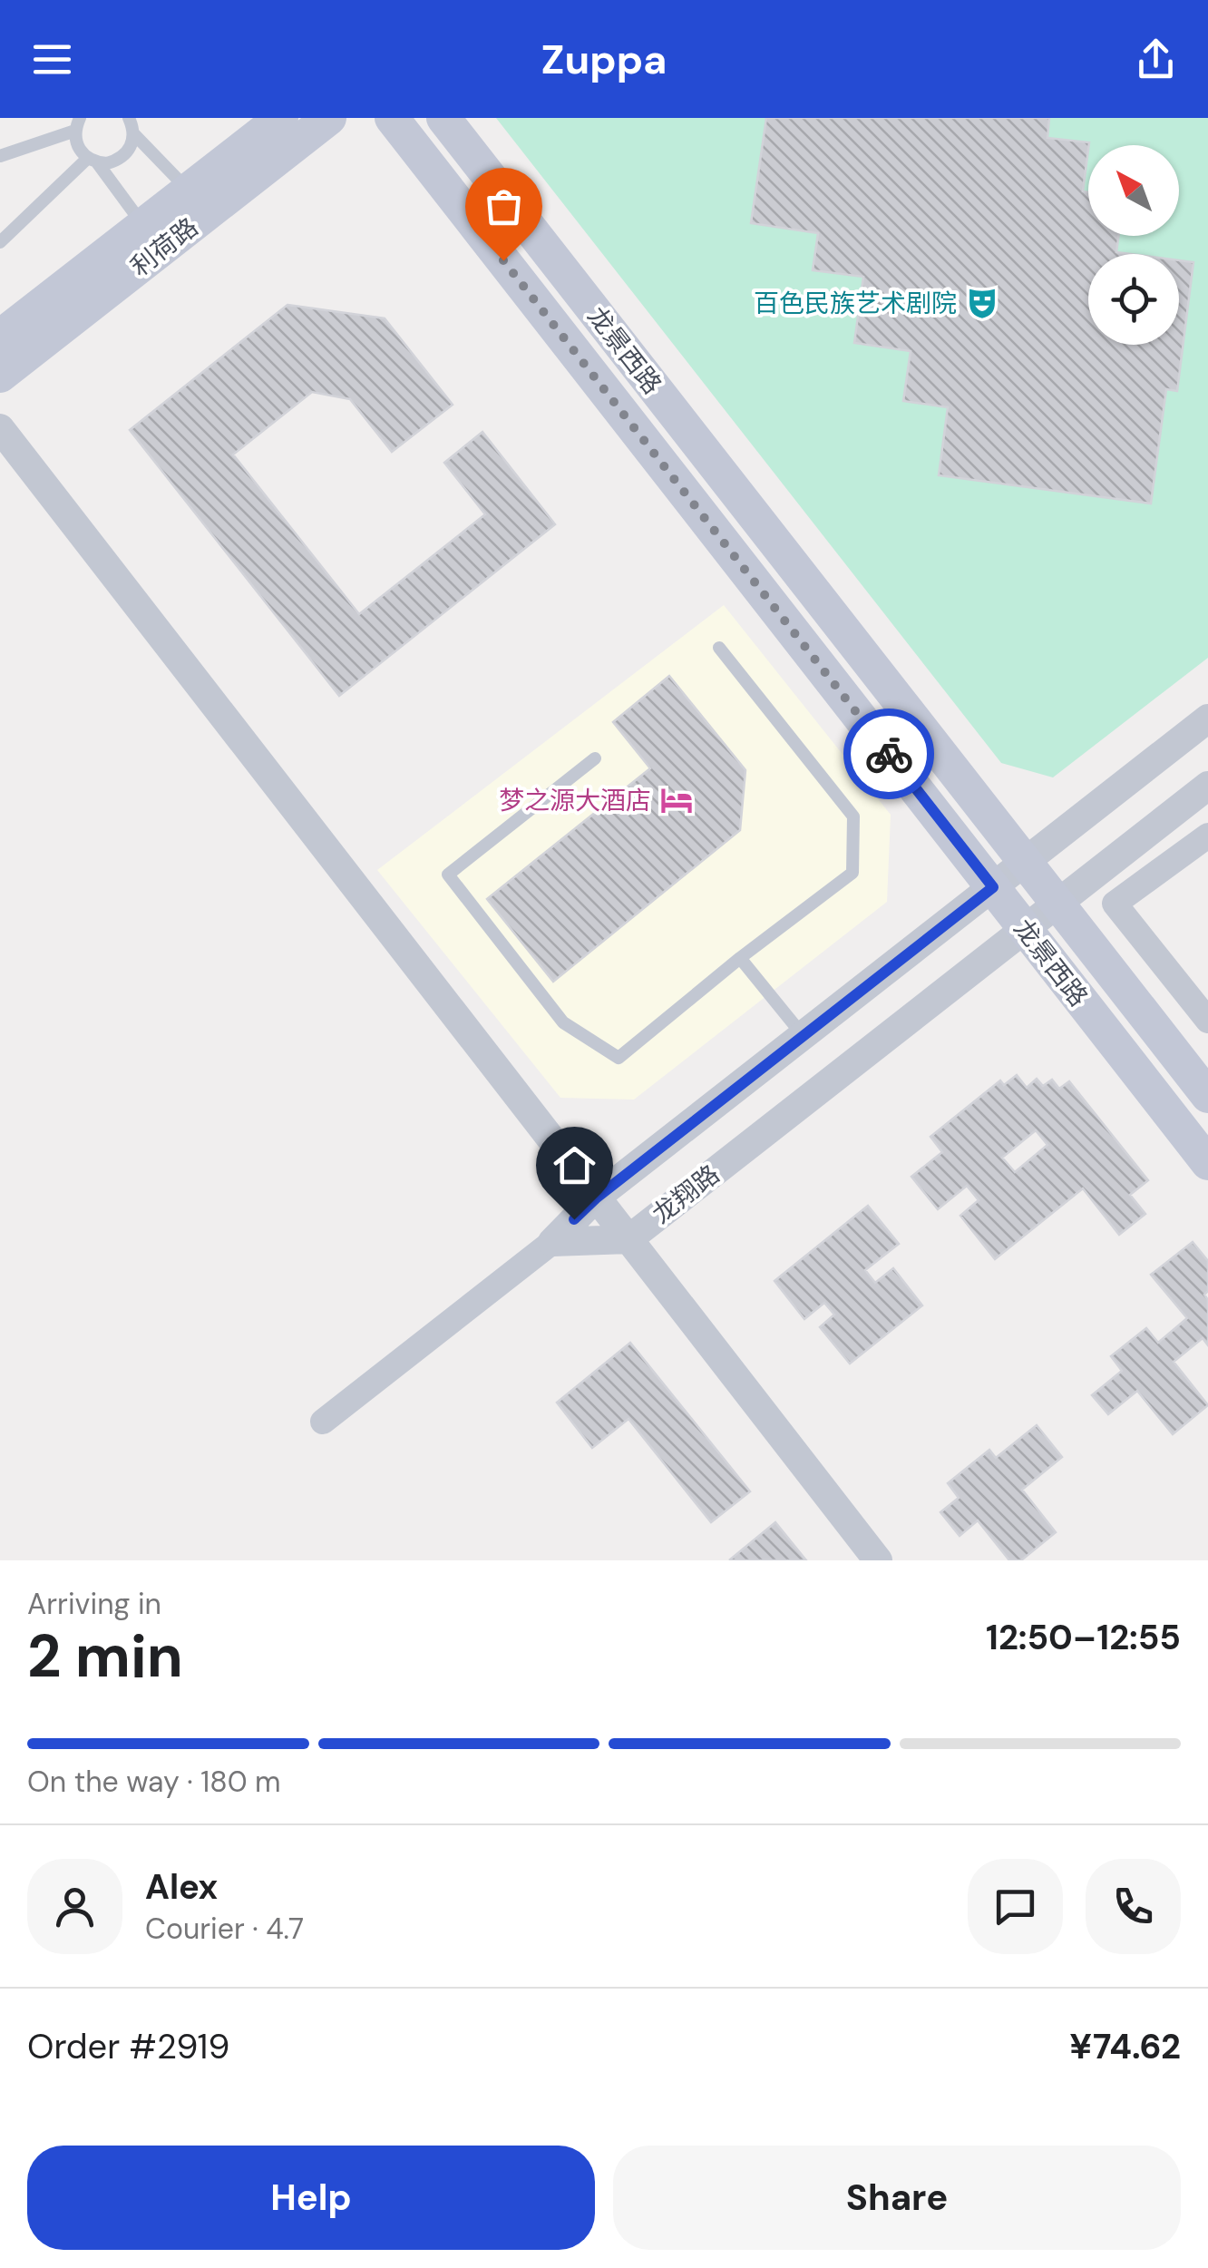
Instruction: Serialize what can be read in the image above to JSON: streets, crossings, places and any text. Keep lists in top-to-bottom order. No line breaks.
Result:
{"streets":{"main road":["利荷路","龙景西路"],"street":["龙翔路"]},"crossings":[["龙景西路","龙翔路"]],"places":{"theatre":["百色民族艺术剧院"],"hotel":["梦之源大酒店"]},"north":"top left","page":{"header":"Zuppa","heading":["2 min","Arriving in","12:50–12:55"],"panel":["Alex","Courier · 4.7","Order #2919","¥74.62"],"bar":"On the way · 180 m","buttons":["Help","Share"]}}
